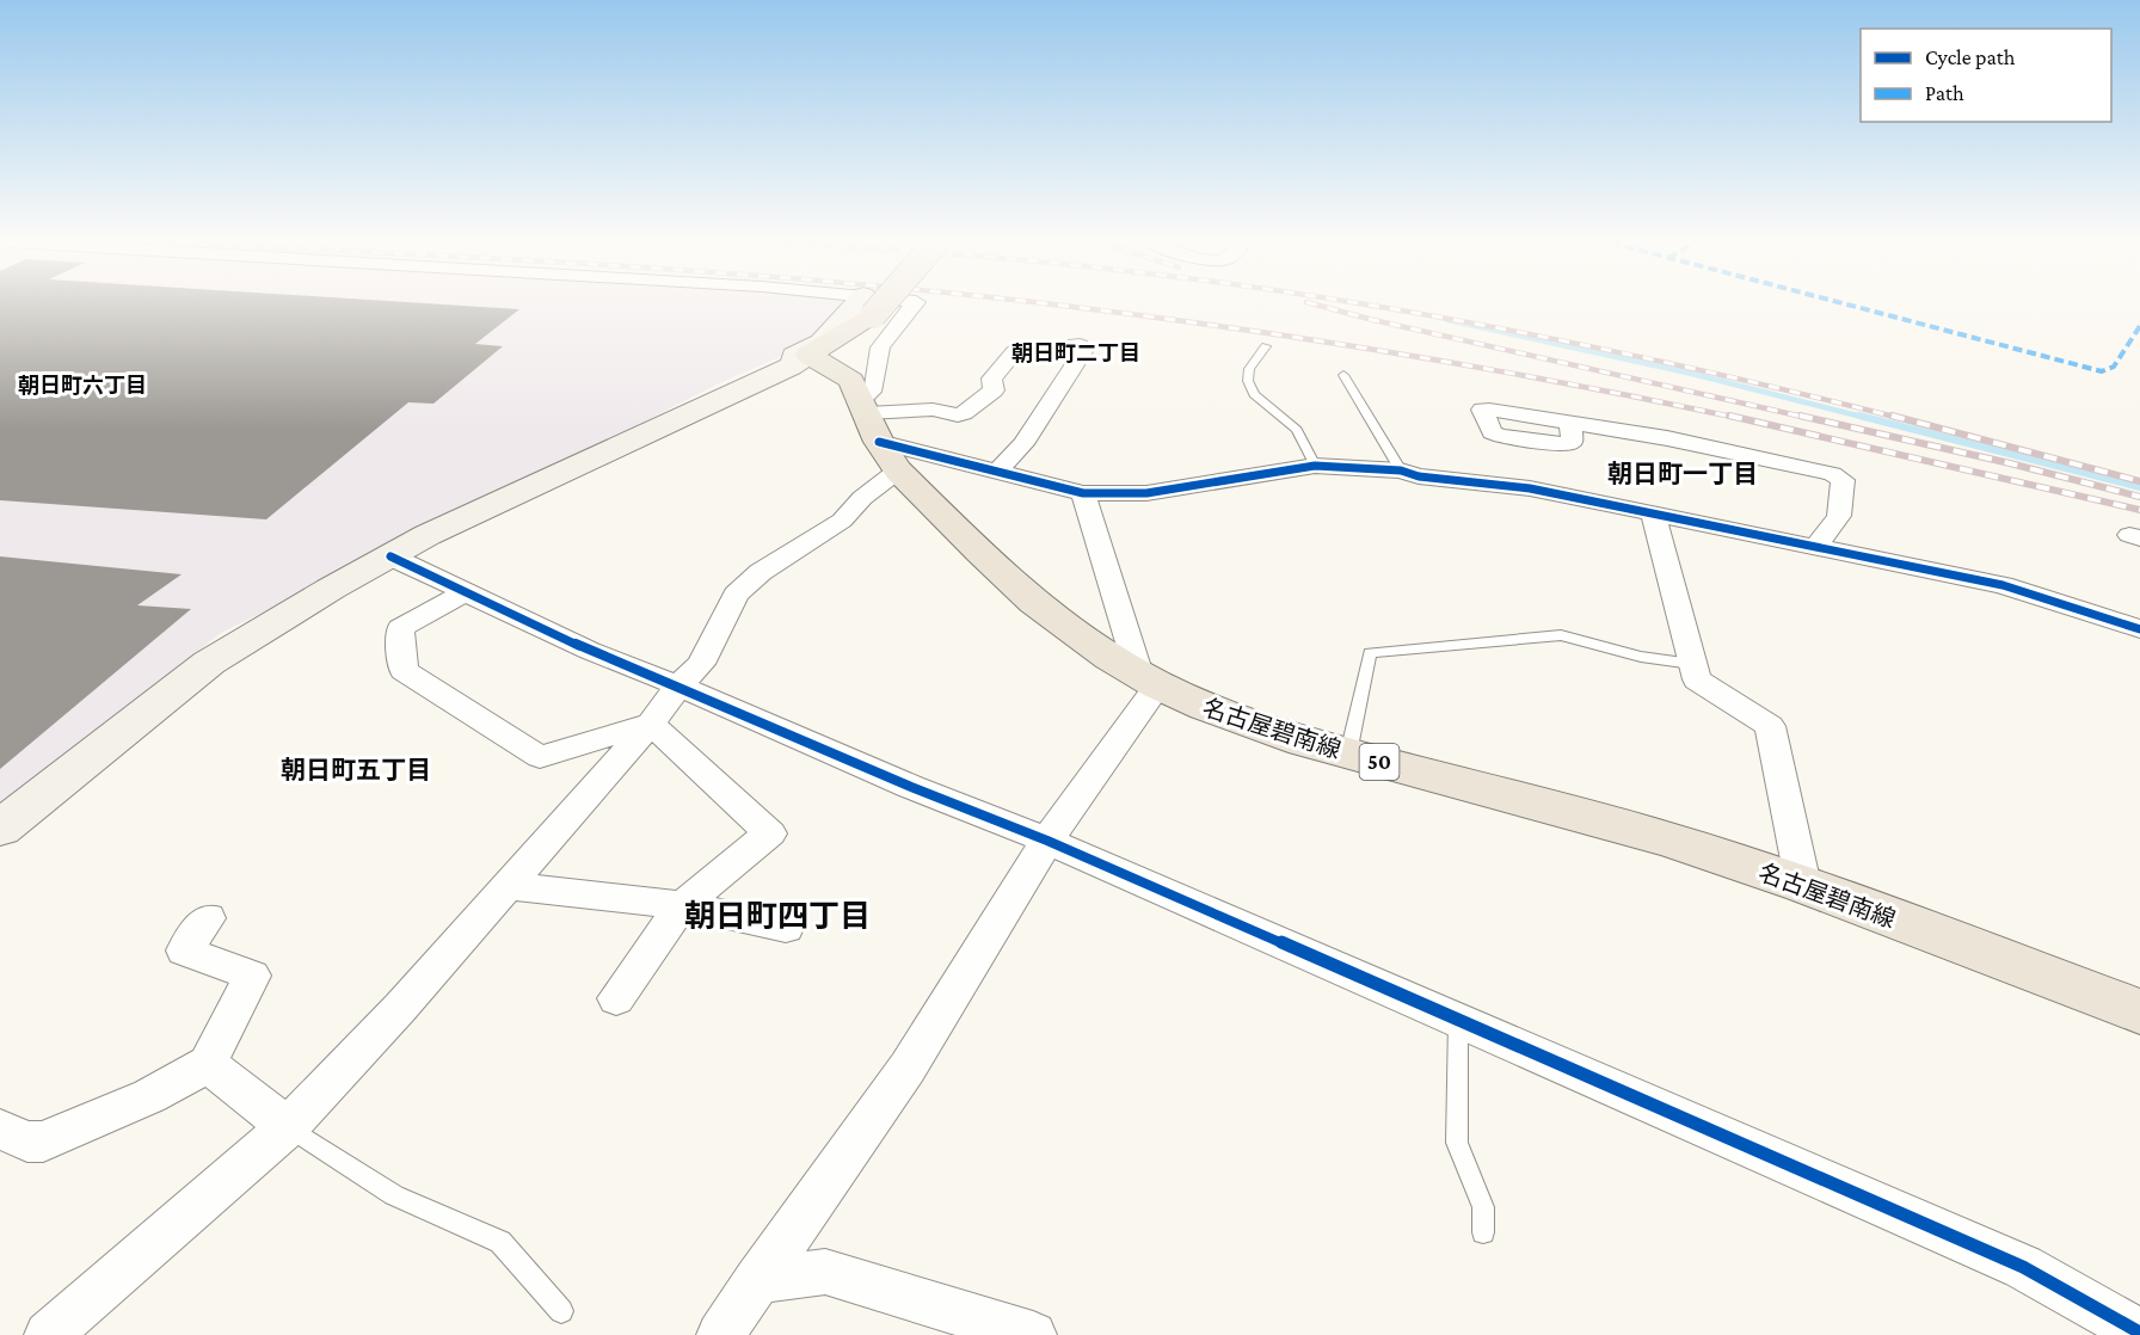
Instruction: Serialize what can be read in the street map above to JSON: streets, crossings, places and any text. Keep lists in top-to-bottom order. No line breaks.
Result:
{"streets":{"main road":["名古屋碧南線","50"]},"districts":["朝日町二丁目","朝日町六丁目","朝日町一丁目","朝日町五丁目","朝日町四丁目"],"legend":["Cycle path","Path"]}
